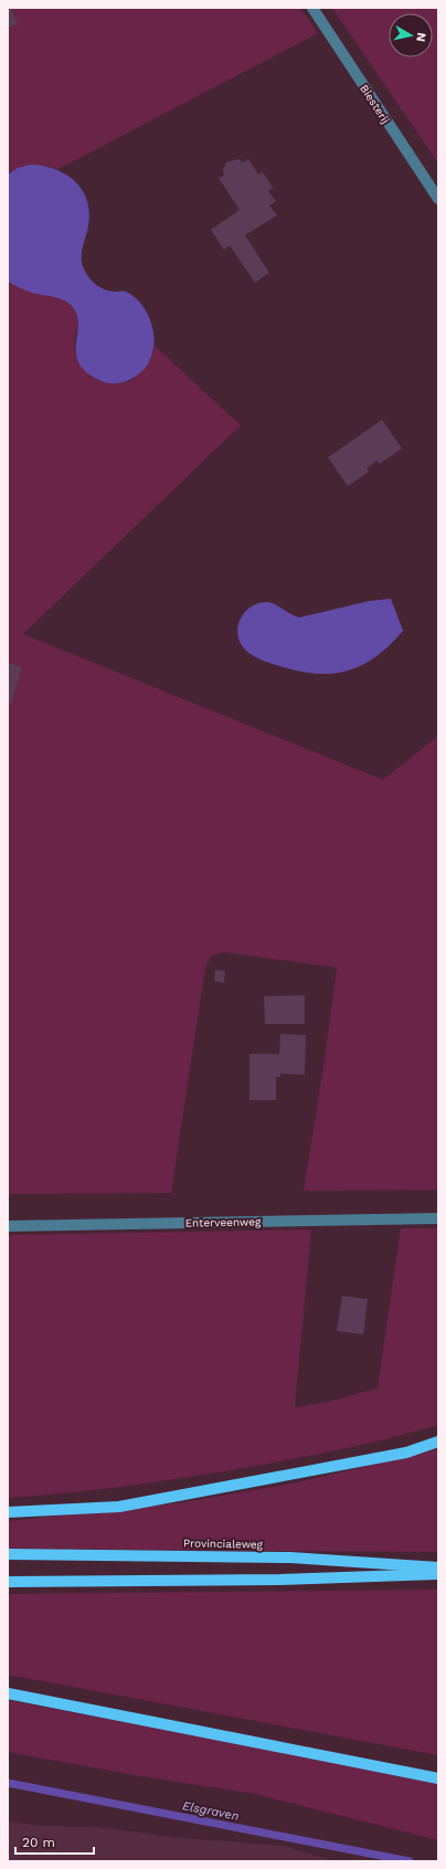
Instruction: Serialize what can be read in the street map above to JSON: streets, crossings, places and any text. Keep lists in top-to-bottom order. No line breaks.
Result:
{"streets":{"main road":["Provincialeweg"],"street":["Biesterij","Enterveenweg"]},"water":["Elsgraven"],"scale_bar":"20 m","north":"right"}
